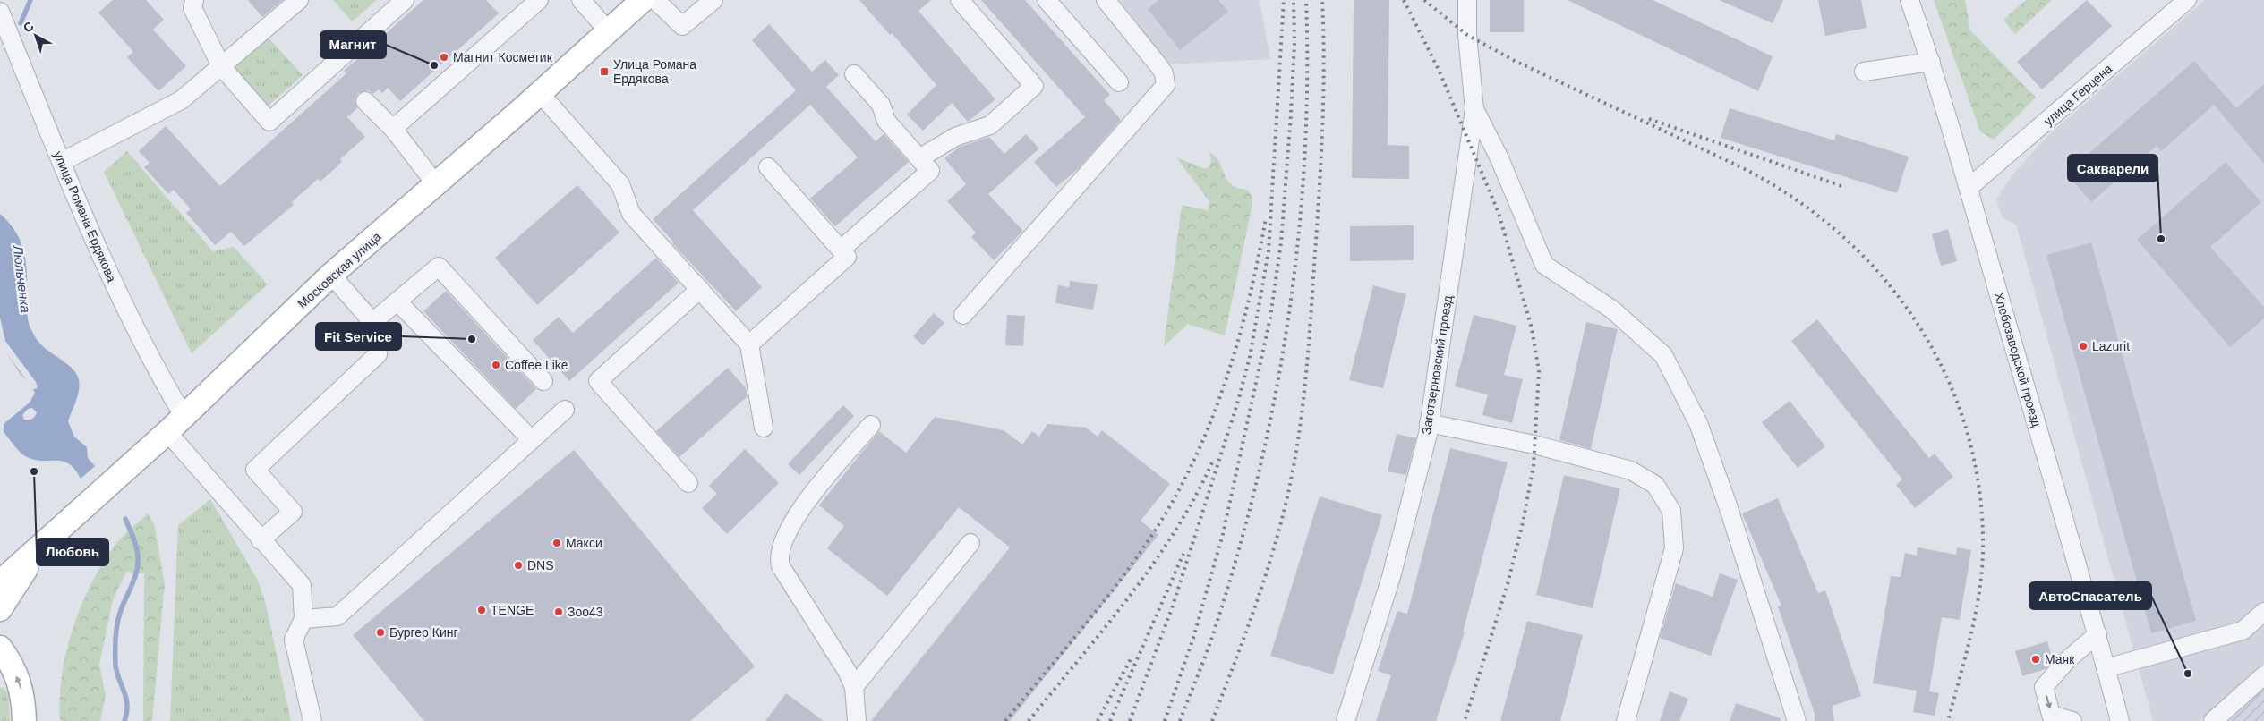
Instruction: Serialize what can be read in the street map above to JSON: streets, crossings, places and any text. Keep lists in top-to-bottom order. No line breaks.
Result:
{"streets":{"main road":["Московская улица"],"street":["улица Герцена","улица Романа Ердякова","Хлебозаводской проезд","Заготзерновский проезд"]},"crossings":[["улица Герцена","Хлебозаводской проезд"],["улица Романа Ердякова","Московская улица"]],"water":["Люльченка"],"places":{"other":["Магнит Косметик","Магнит","Сакварели","Fit Service","Lazurit","Coffee Like","Любовь","Макси","DNS","TENGE","Зоо43","Бургер Кинг","Маяк","АвтоСпасатель"],"transit":["Улица Романа Ердякова"]},"north":"top left"}
